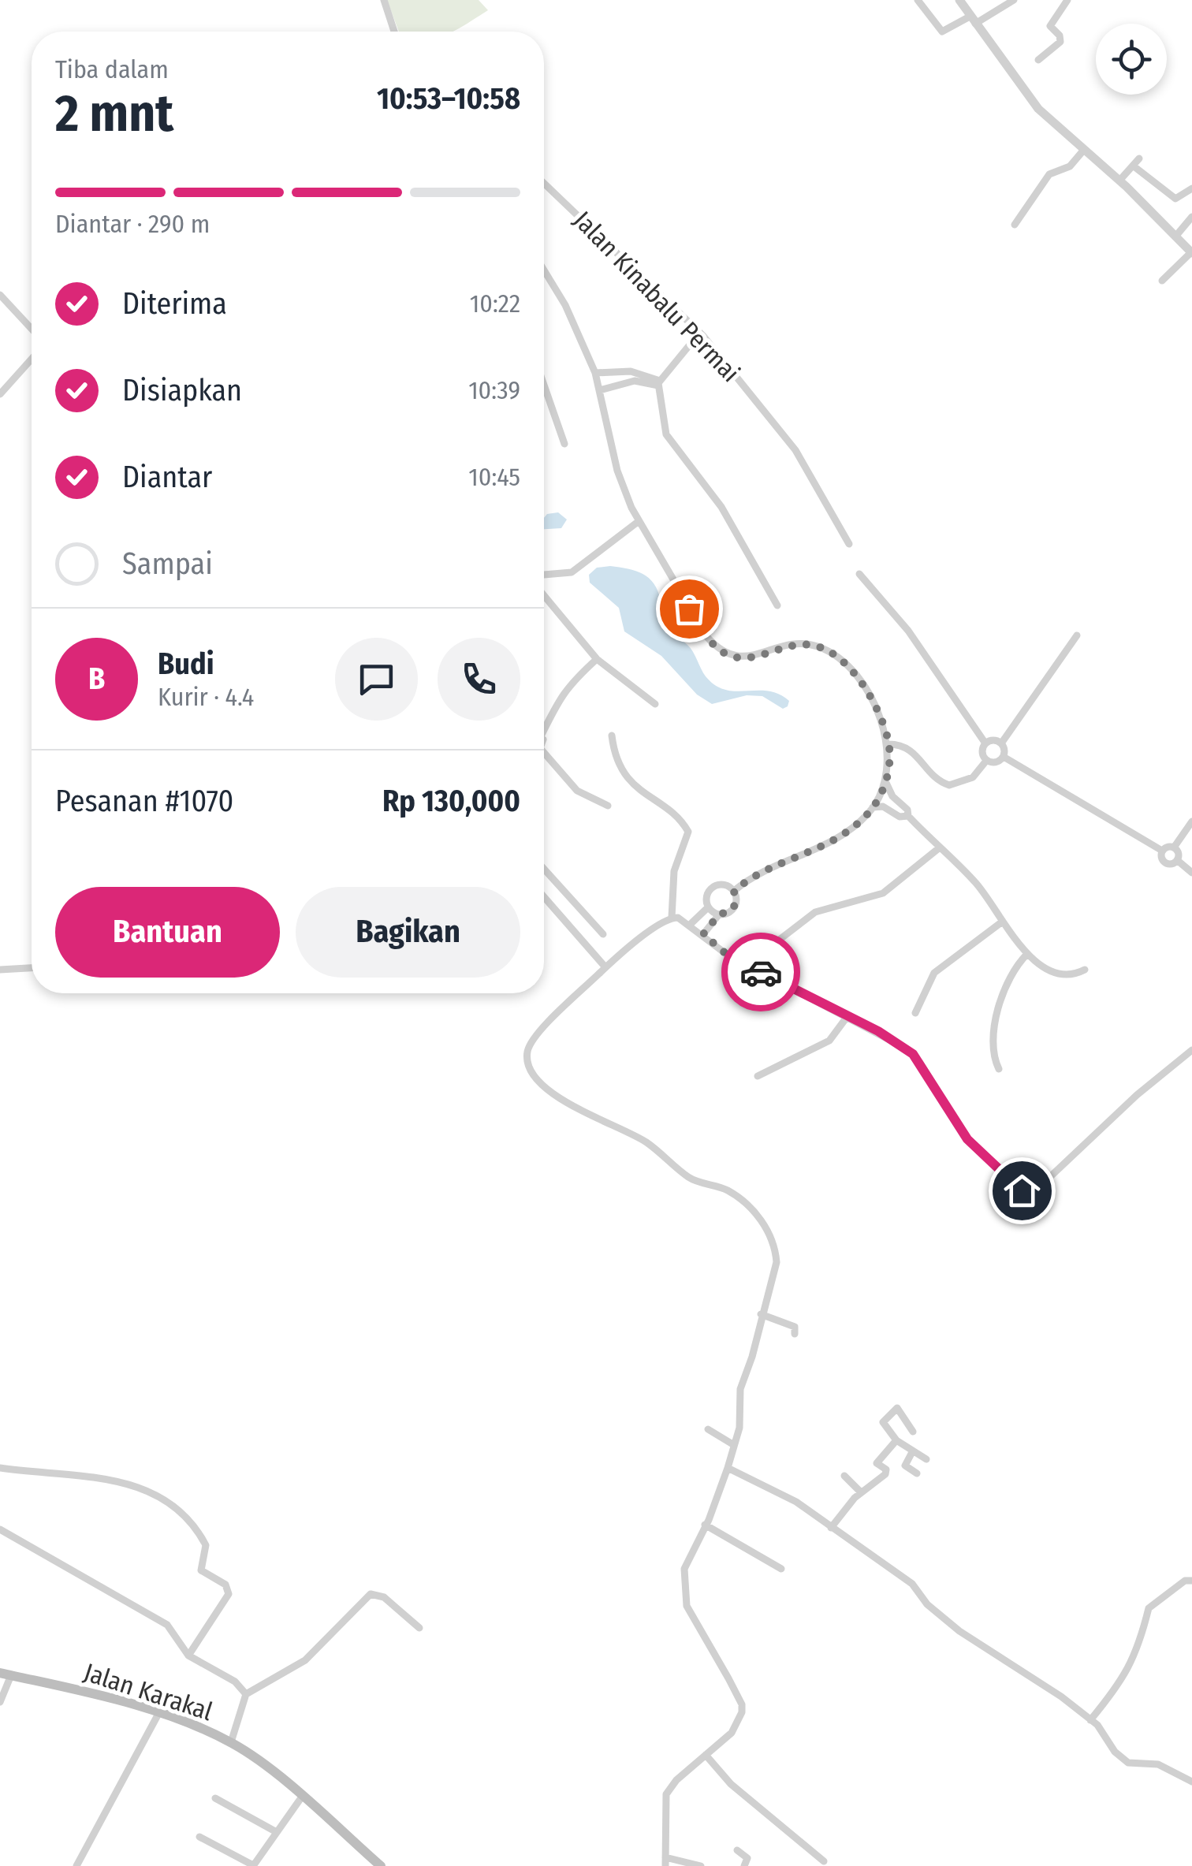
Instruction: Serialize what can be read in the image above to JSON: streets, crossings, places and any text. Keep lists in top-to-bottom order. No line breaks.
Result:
{"streets":{"main road":["Jalan Karakal"],"street":["Jalan Kinabalu Permai"]},"page":{"heading":["2 mnt","Tiba dalam","10:53–10:58"],"panel":["Budi","Kurir · 4.4","Pesanan #1070","Rp 130,000"],"bar":"Diantar · 290 m","list":[["Diterima","10:22"],["Disiapkan","10:39"],["Diantar","10:45"],"Sampai"],"round":"B","buttons":["Bantuan","Bagikan"]}}
